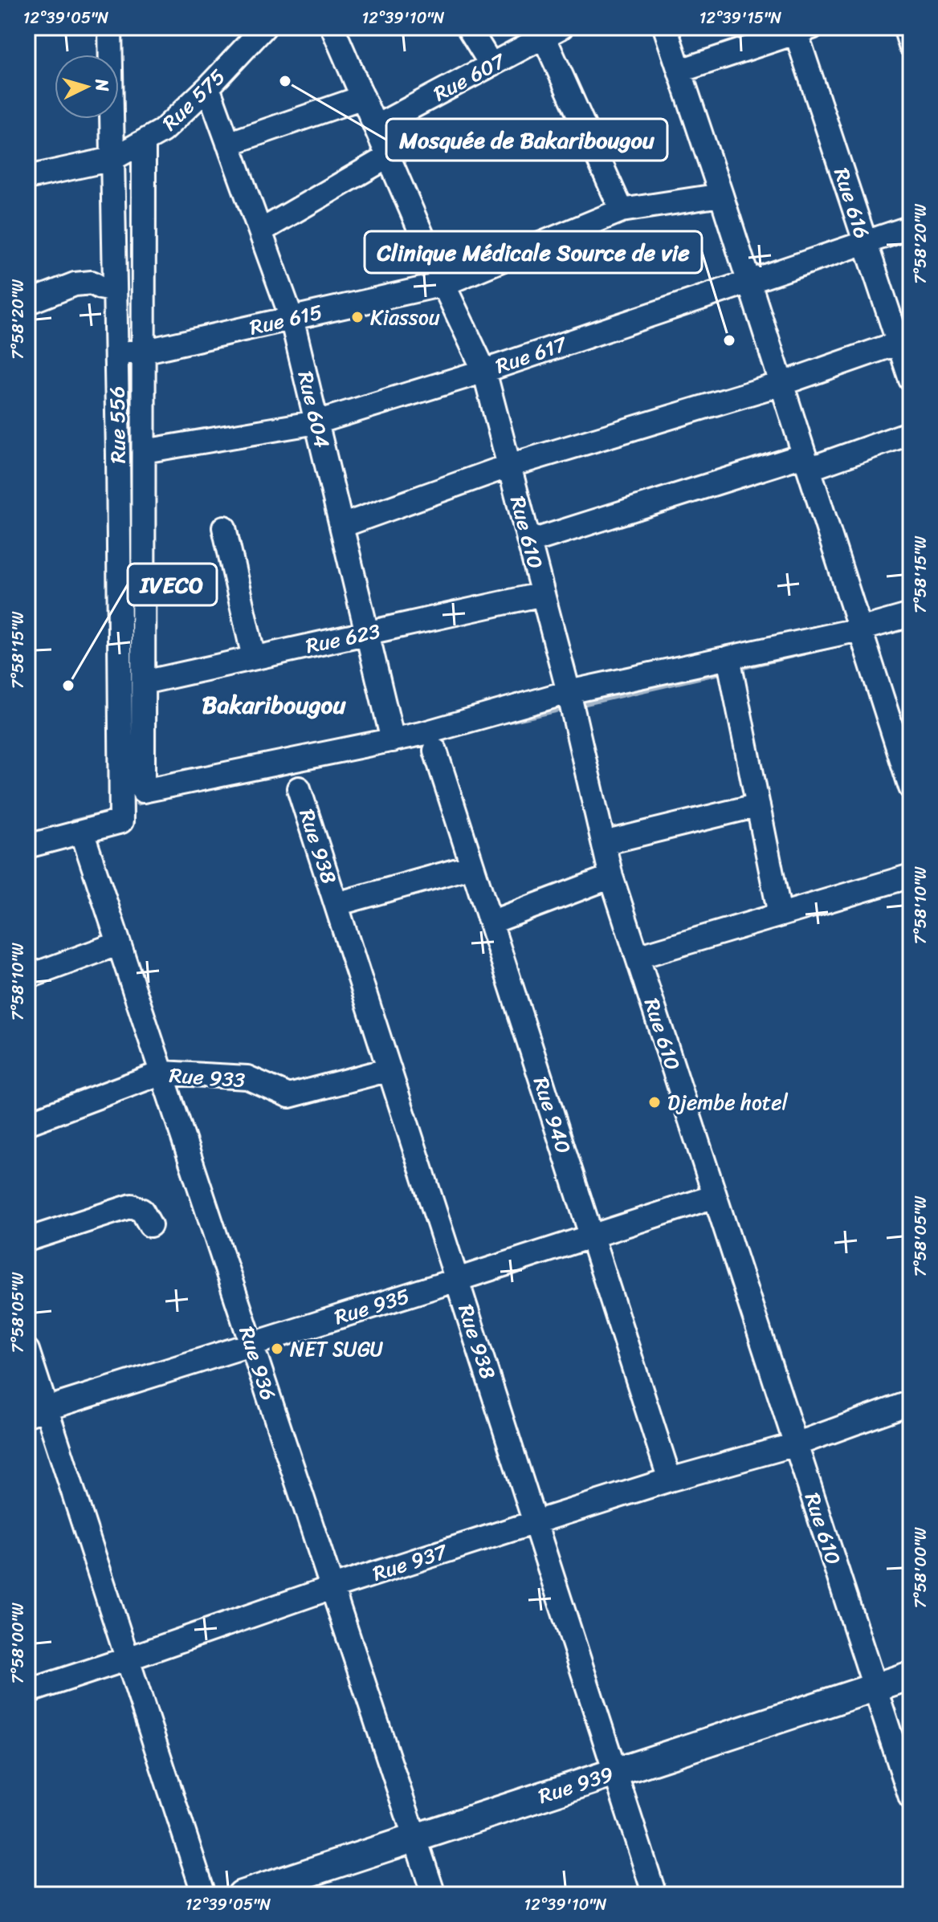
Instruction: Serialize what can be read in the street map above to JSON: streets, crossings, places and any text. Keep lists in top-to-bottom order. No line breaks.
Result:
{"streets":{"main road":["Rue 939"],"street":["Rue 607","Rue 575","Rue 616","Rue 615","Rue 617","Rue 604","Rue 556","Rue 610","Rue 623","Rue 938","Rue 933","Rue 940","Rue 935","Rue 936","Rue 937"]},"crossings":[["Rue 607","Rue 610"],["Rue 575","Rue 604"],["Rue 575","Rue 556"],["Rue 616","Rue 617"],["Rue 615","Rue 604"],["Rue 615","Rue 556"],["Rue 615","Rue 610"],["Rue 617","Rue 604"],["Rue 617","Rue 610"],["Rue 604","Rue 623"],["Rue 556","Rue 623"],["Rue 556","Rue 936"],["Rue 610","Rue 623"],["Rue 610","Rue 935"],["Rue 610","Rue 937"],["Rue 610","Rue 939"],["Rue 938","Rue 933"],["Rue 938","Rue 935"],["Rue 938","Rue 937"],["Rue 938","Rue 939"],["Rue 933","Rue 936"],["Rue 940","Rue 935"],["Rue 940","Rue 937"],["Rue 935","Rue 936"],["Rue 936","Rue 937"],["Rue 936","Rue 939"]],"districts":["Bakaribougou"],"places":["Mosquée de Bakaribougou","Kiassou","Clinique Médicale Source de vie","IVECO","Djembe hotel","NET SUGU"],"north":"right","coordinates":["12°39'05\"N","12°39'10\"N","12°39'15\"N","7°58'20\"W","7°58'15\"W","7°58'10\"W","7°58'05\"W","7°58'00\"W"]}
